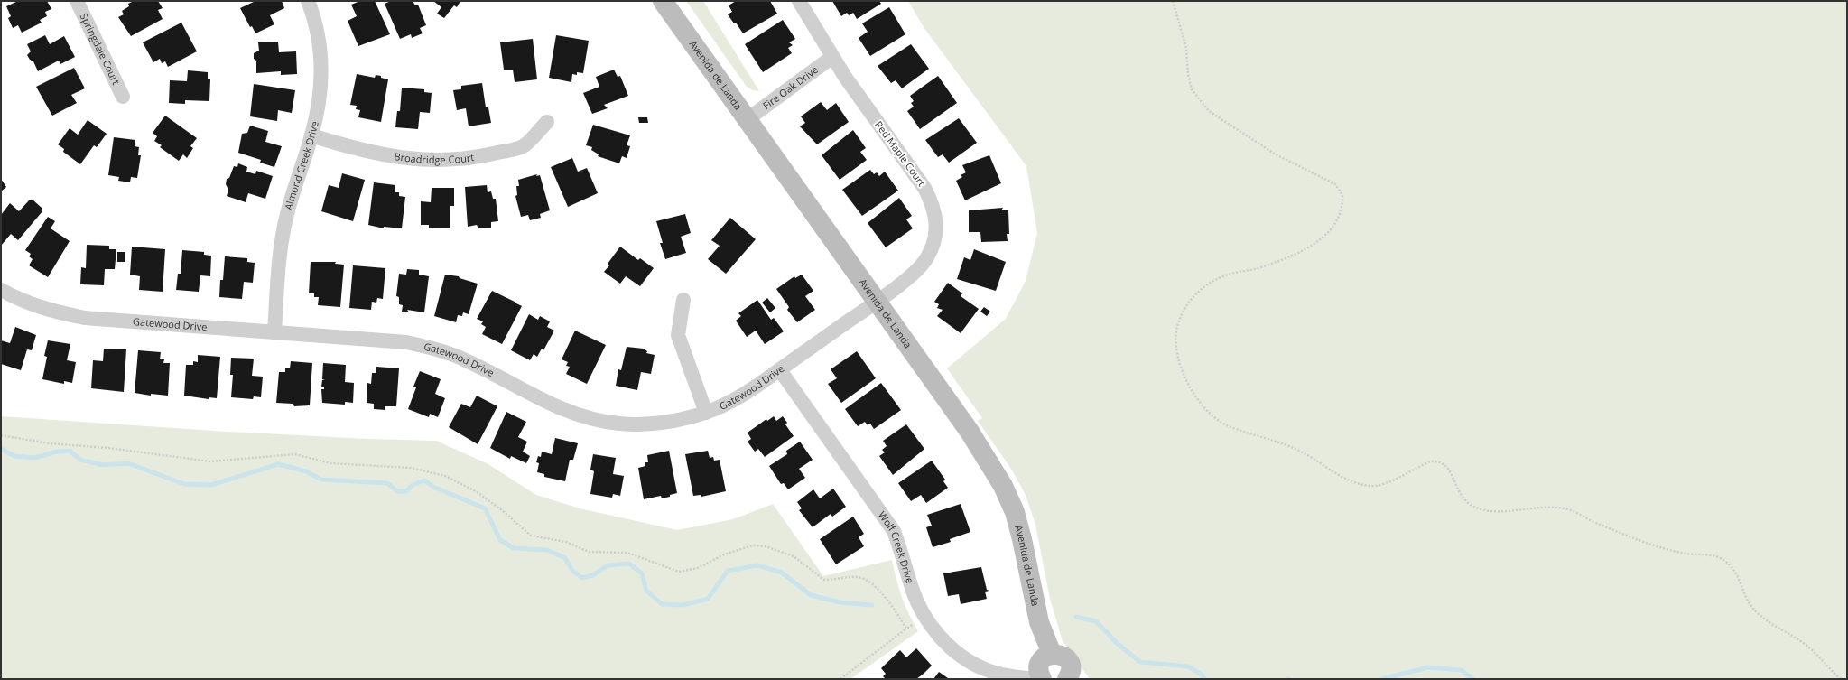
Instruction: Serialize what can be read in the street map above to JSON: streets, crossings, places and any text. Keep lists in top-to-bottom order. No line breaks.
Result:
{"streets":{"street":["Springdale Court","Avenida de Landa","Fire Oak Drive","Red Maple Court","Broadridge Court","Almond Creek Drive","Gatewood Drive","Wolf Creek Drive"]},"crossings":[["Avenida de Landa","Fire Oak Drive"],["Avenida de Landa","Red Maple Court"],["Avenida de Landa","Gatewood Drive"],["Fire Oak Drive","Red Maple Court"],["Red Maple Court","Gatewood Drive"],["Broadridge Court","Almond Creek Drive"],["Almond Creek Drive","Gatewood Drive"],["Gatewood Drive","Wolf Creek Drive"]]}
